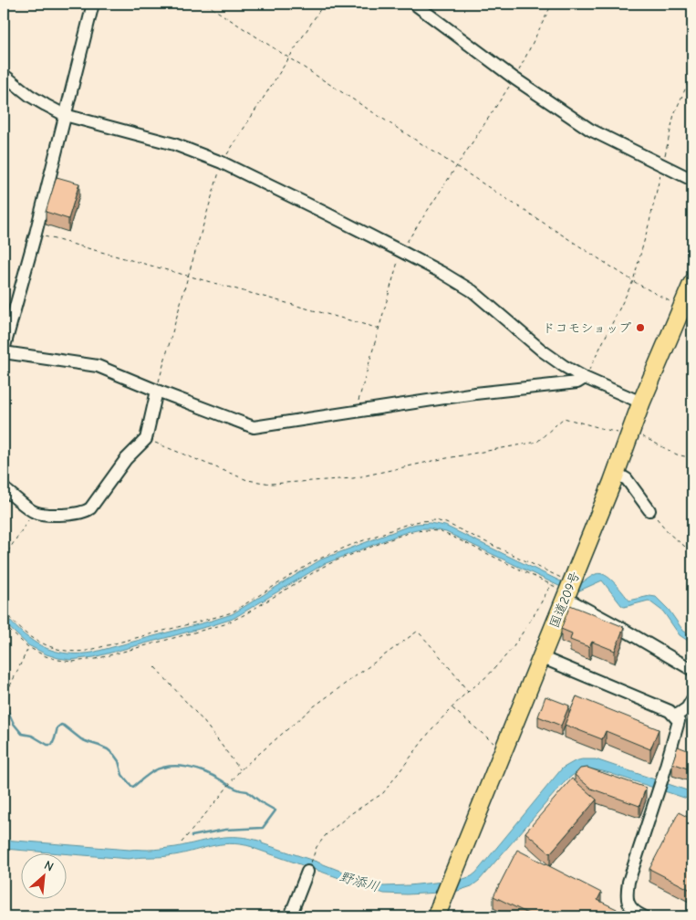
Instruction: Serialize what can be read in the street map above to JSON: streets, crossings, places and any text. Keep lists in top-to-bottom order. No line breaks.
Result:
{"streets":{"highway":["国道209号"]},"water":["野添川"],"places":["ドコモショップ"],"north":"top right"}
